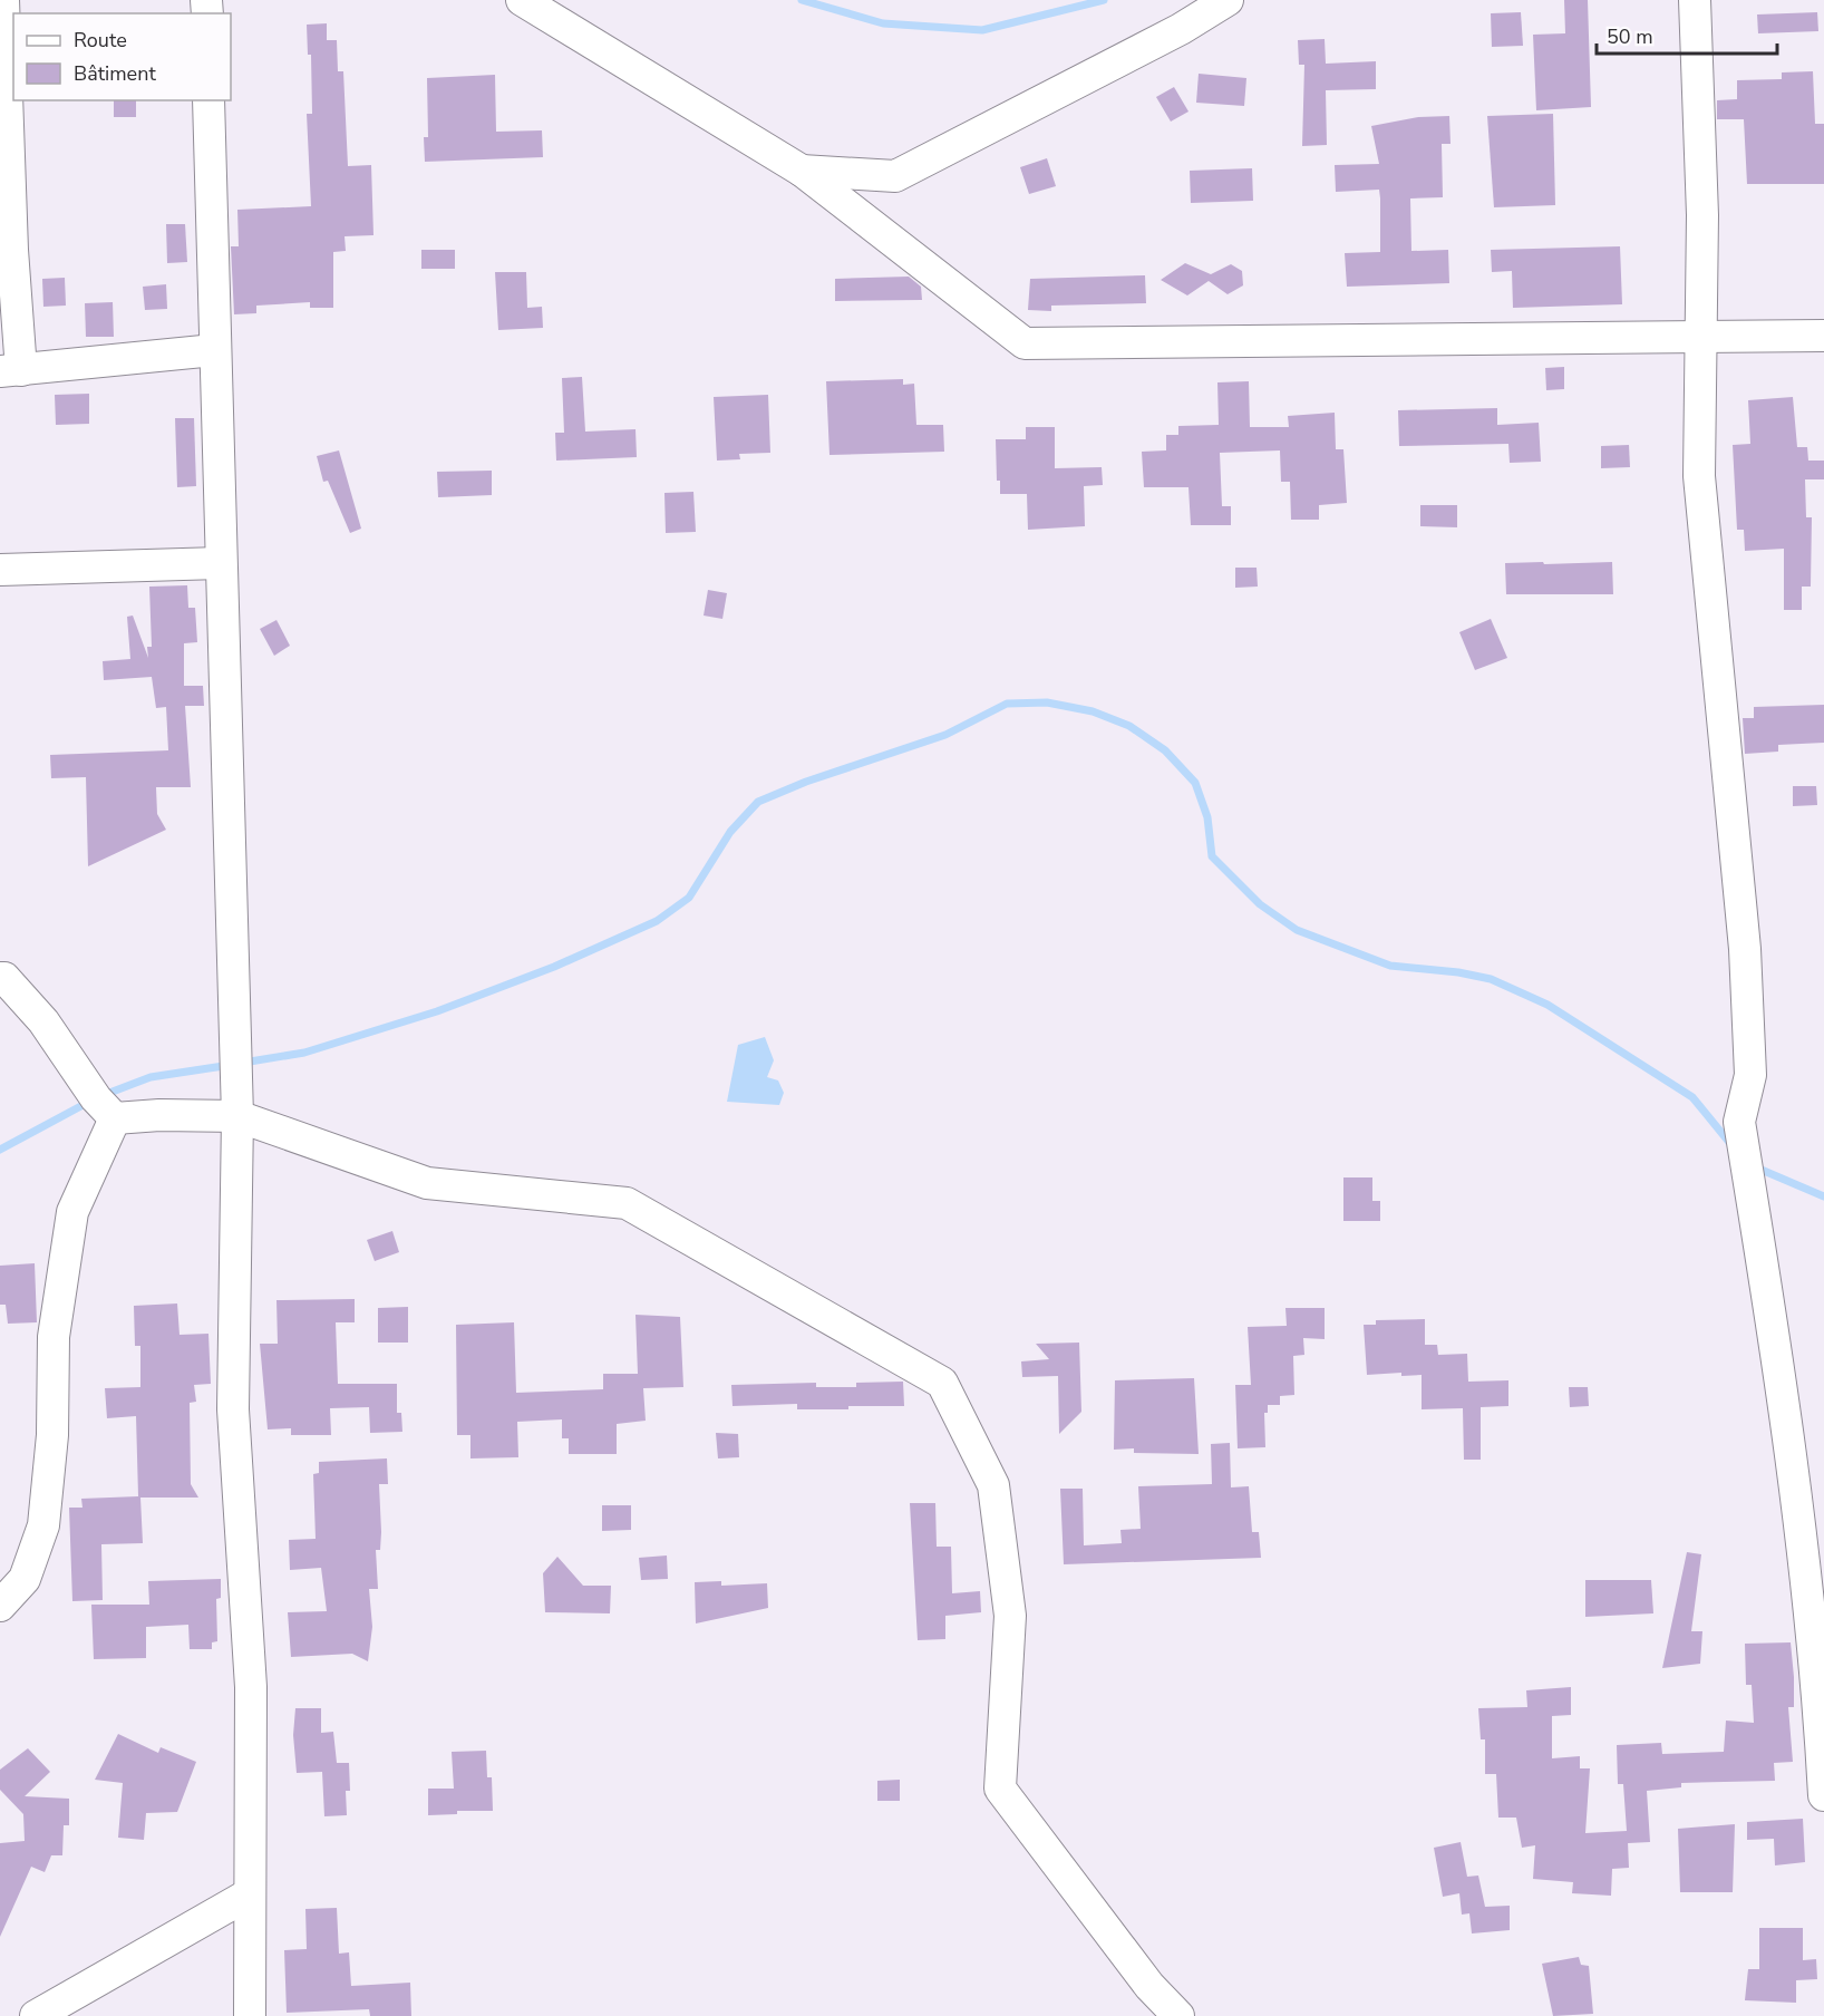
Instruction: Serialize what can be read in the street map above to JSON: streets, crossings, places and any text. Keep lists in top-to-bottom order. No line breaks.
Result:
{"legend":["Route","Bâtiment"],"scale_bar":"50 m"}
